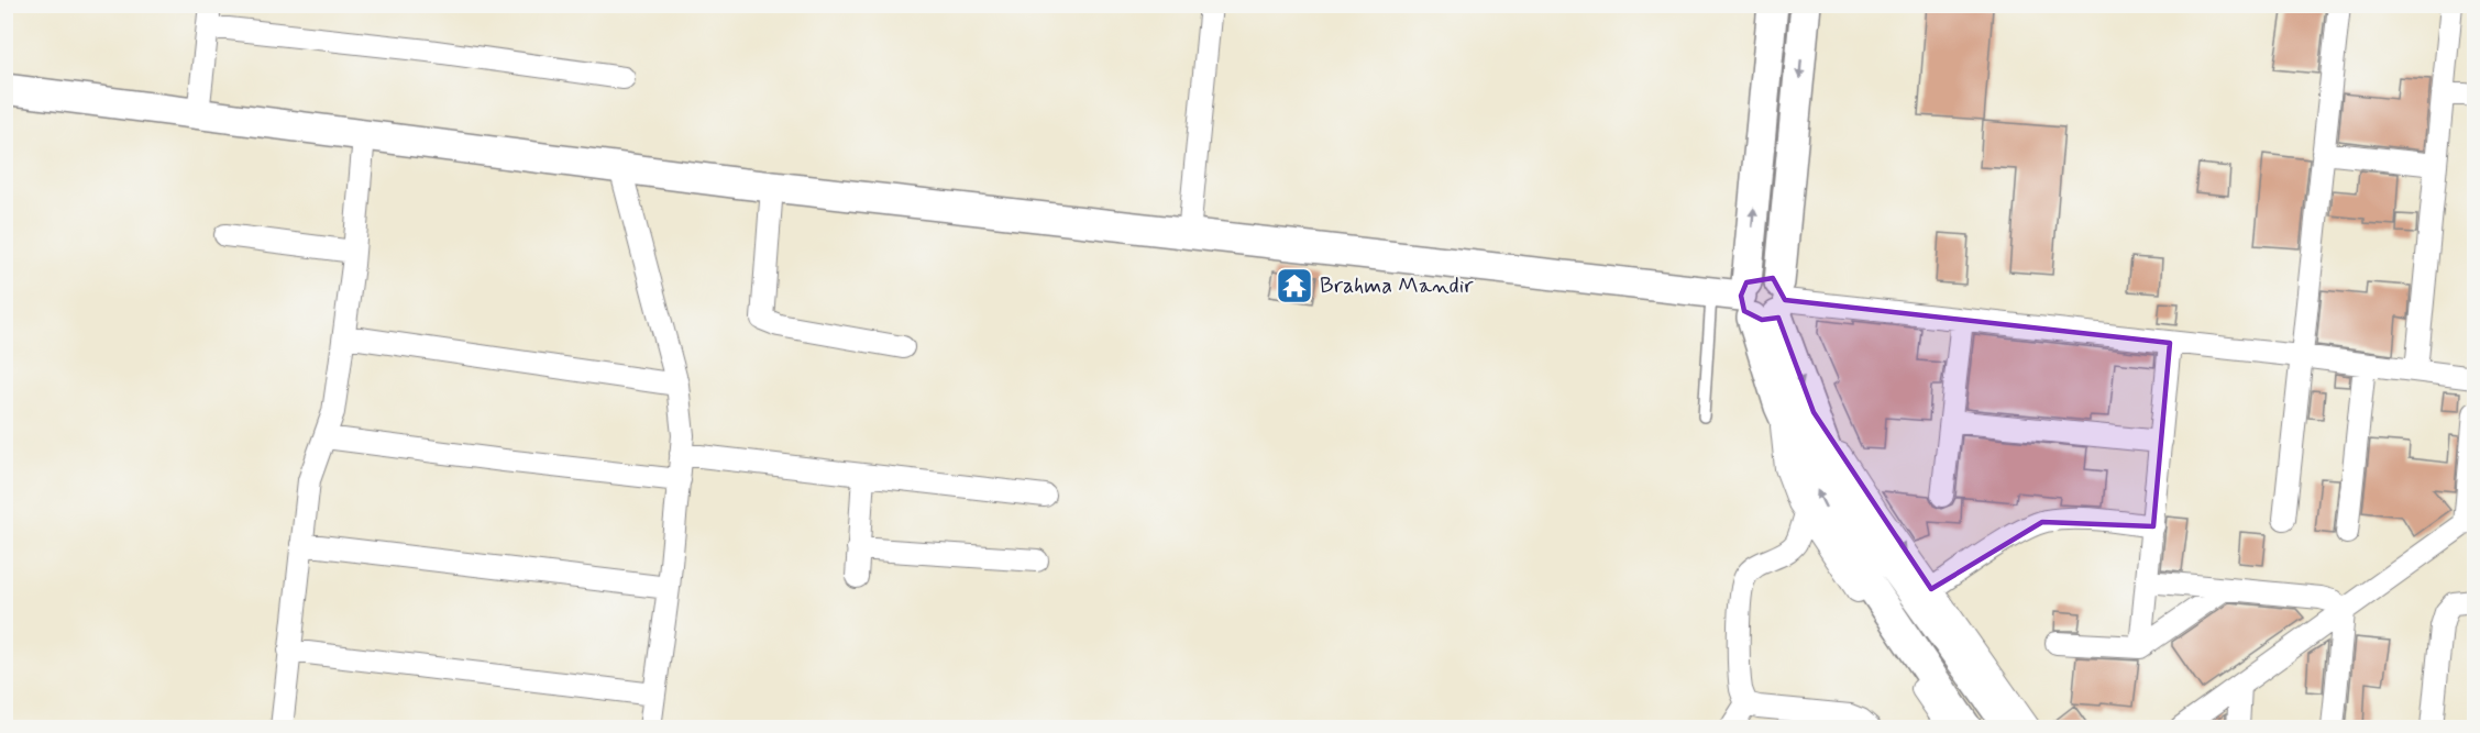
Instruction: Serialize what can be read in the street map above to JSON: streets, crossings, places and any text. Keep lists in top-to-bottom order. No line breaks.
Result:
{"places":{"temple":["Brahma Mandir"]}}
